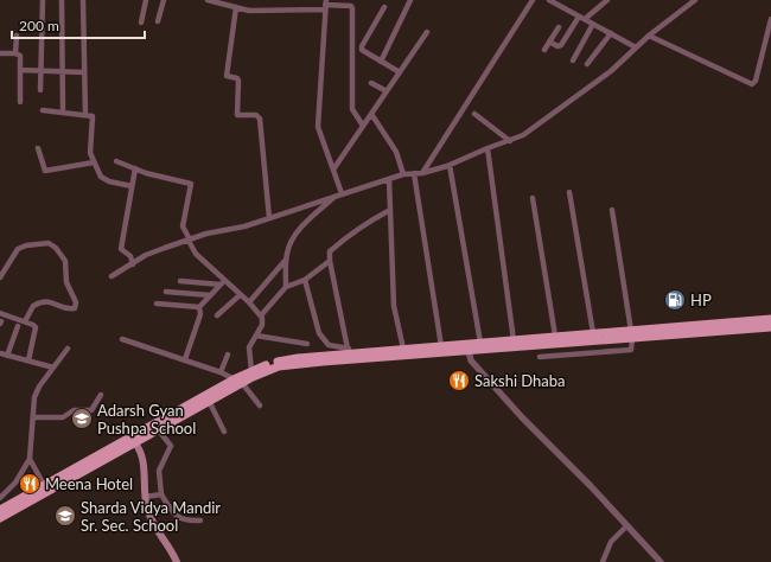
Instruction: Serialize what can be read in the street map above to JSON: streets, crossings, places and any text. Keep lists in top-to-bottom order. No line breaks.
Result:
{"places":{"fuel station":["HP"],"restaurant":["Sakshi Dhaba","Meena Hotel"],"school or university":["Adarsh Gyan Pushpa School","Sharda Vidya Mandir Sr. Sec. School"]},"scale_bar":"200 m"}
